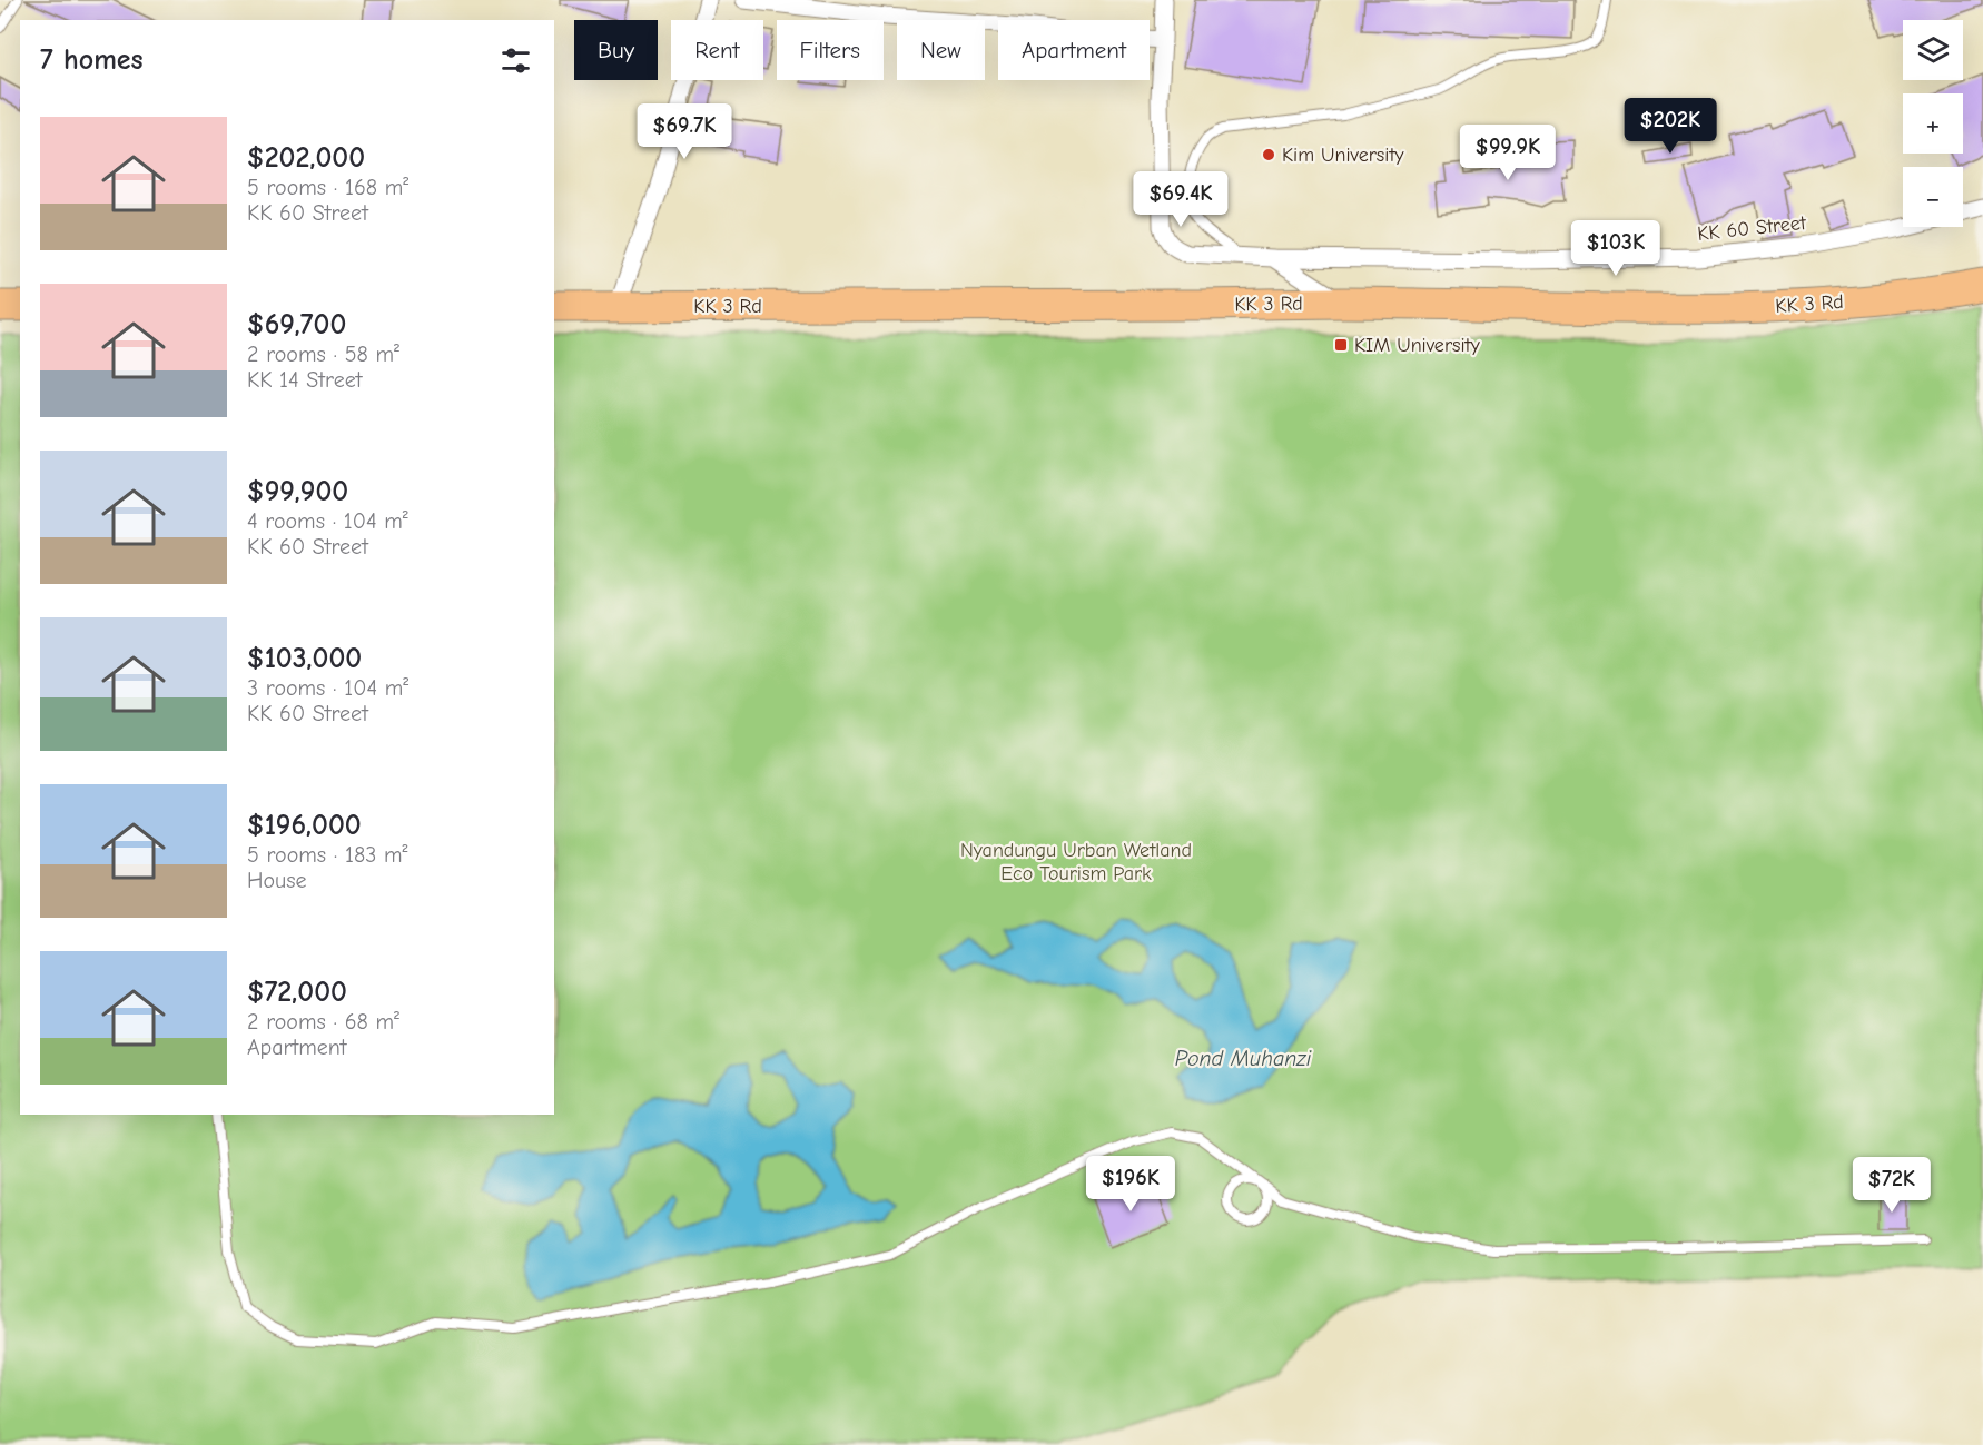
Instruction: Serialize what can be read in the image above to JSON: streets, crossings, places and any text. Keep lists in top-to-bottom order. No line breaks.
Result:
{"streets":{"highway":["KK 3 Rd"],"street":["KK 60 Street"]},"water":["Pond Muhanzi"],"parks":["Nyandungu Urban Wetland Eco Tourism Park"],"places":{"other":["Kim University"],"transit":["KIM University"]},"page":{"map_buttons":["+","−"],"chip":["Buy","Rent","Filters","New","Apartment"],"heading":"7 homes","price":["$202K","$69.7K","$99.9K","$69.4K","$103K","$196K","$72K"],"list":[{"name":"$202,000","note":"5 rooms · 168 m² · KK 60 Street"},{"name":"$69,700","note":"2 rooms · 58 m² · KK 14 Street"},{"name":"$99,900","note":"4 rooms · 104 m² · KK 60 Street"},{"name":"$103,000","note":"3 rooms · 104 m² · KK 60 Street"},{"name":"$196,000","note":"5 rooms · 183 m² · House"},{"name":"$72,000","note":"2 rooms · 68 m² · Apartment"}]}}
